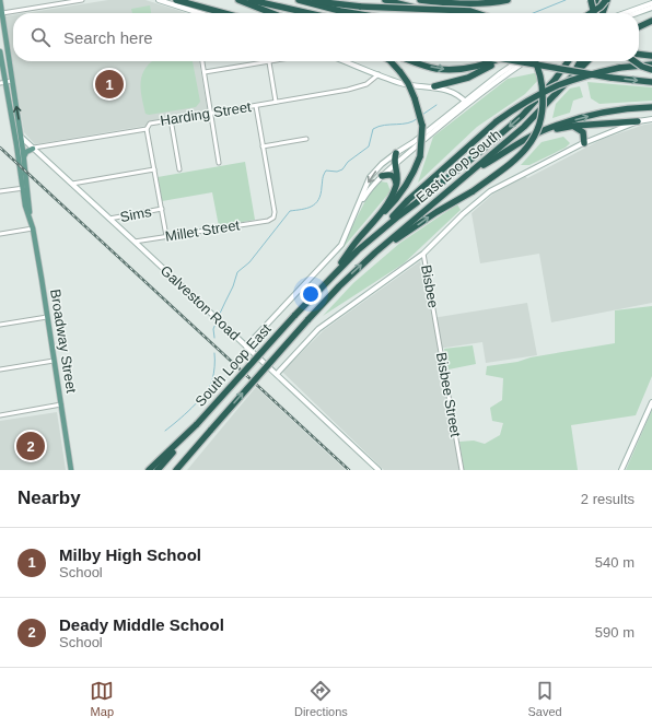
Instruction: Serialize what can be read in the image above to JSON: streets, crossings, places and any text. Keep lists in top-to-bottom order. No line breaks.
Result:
{"streets":{"highway":["East Loop South","South Loop East"],"main road":["Galveston Road","Broadway Street"],"street":["Harding Street","Sims","Millet Street","Bisbee","Bisbee Street"]},"crossings":[["Harding Street","Galveston Road"],["East Loop South","South Loop East"],["Sims","Galveston Road"],["Millet Street","Galveston Road"],["Bisbee","Bisbee Street"],["Galveston Road","Broadway Street"]],"page":{"search":"Search here","pins":["1","2"],"heading":["Nearby","2 results"],"list":[{"mark":"1","name":"Milby High School","note":"School","value":"540 m"},{"mark":"2","name":"Deady Middle School","note":"School","value":"590 m"}],"nav":["Map","Directions","Saved"]}}
